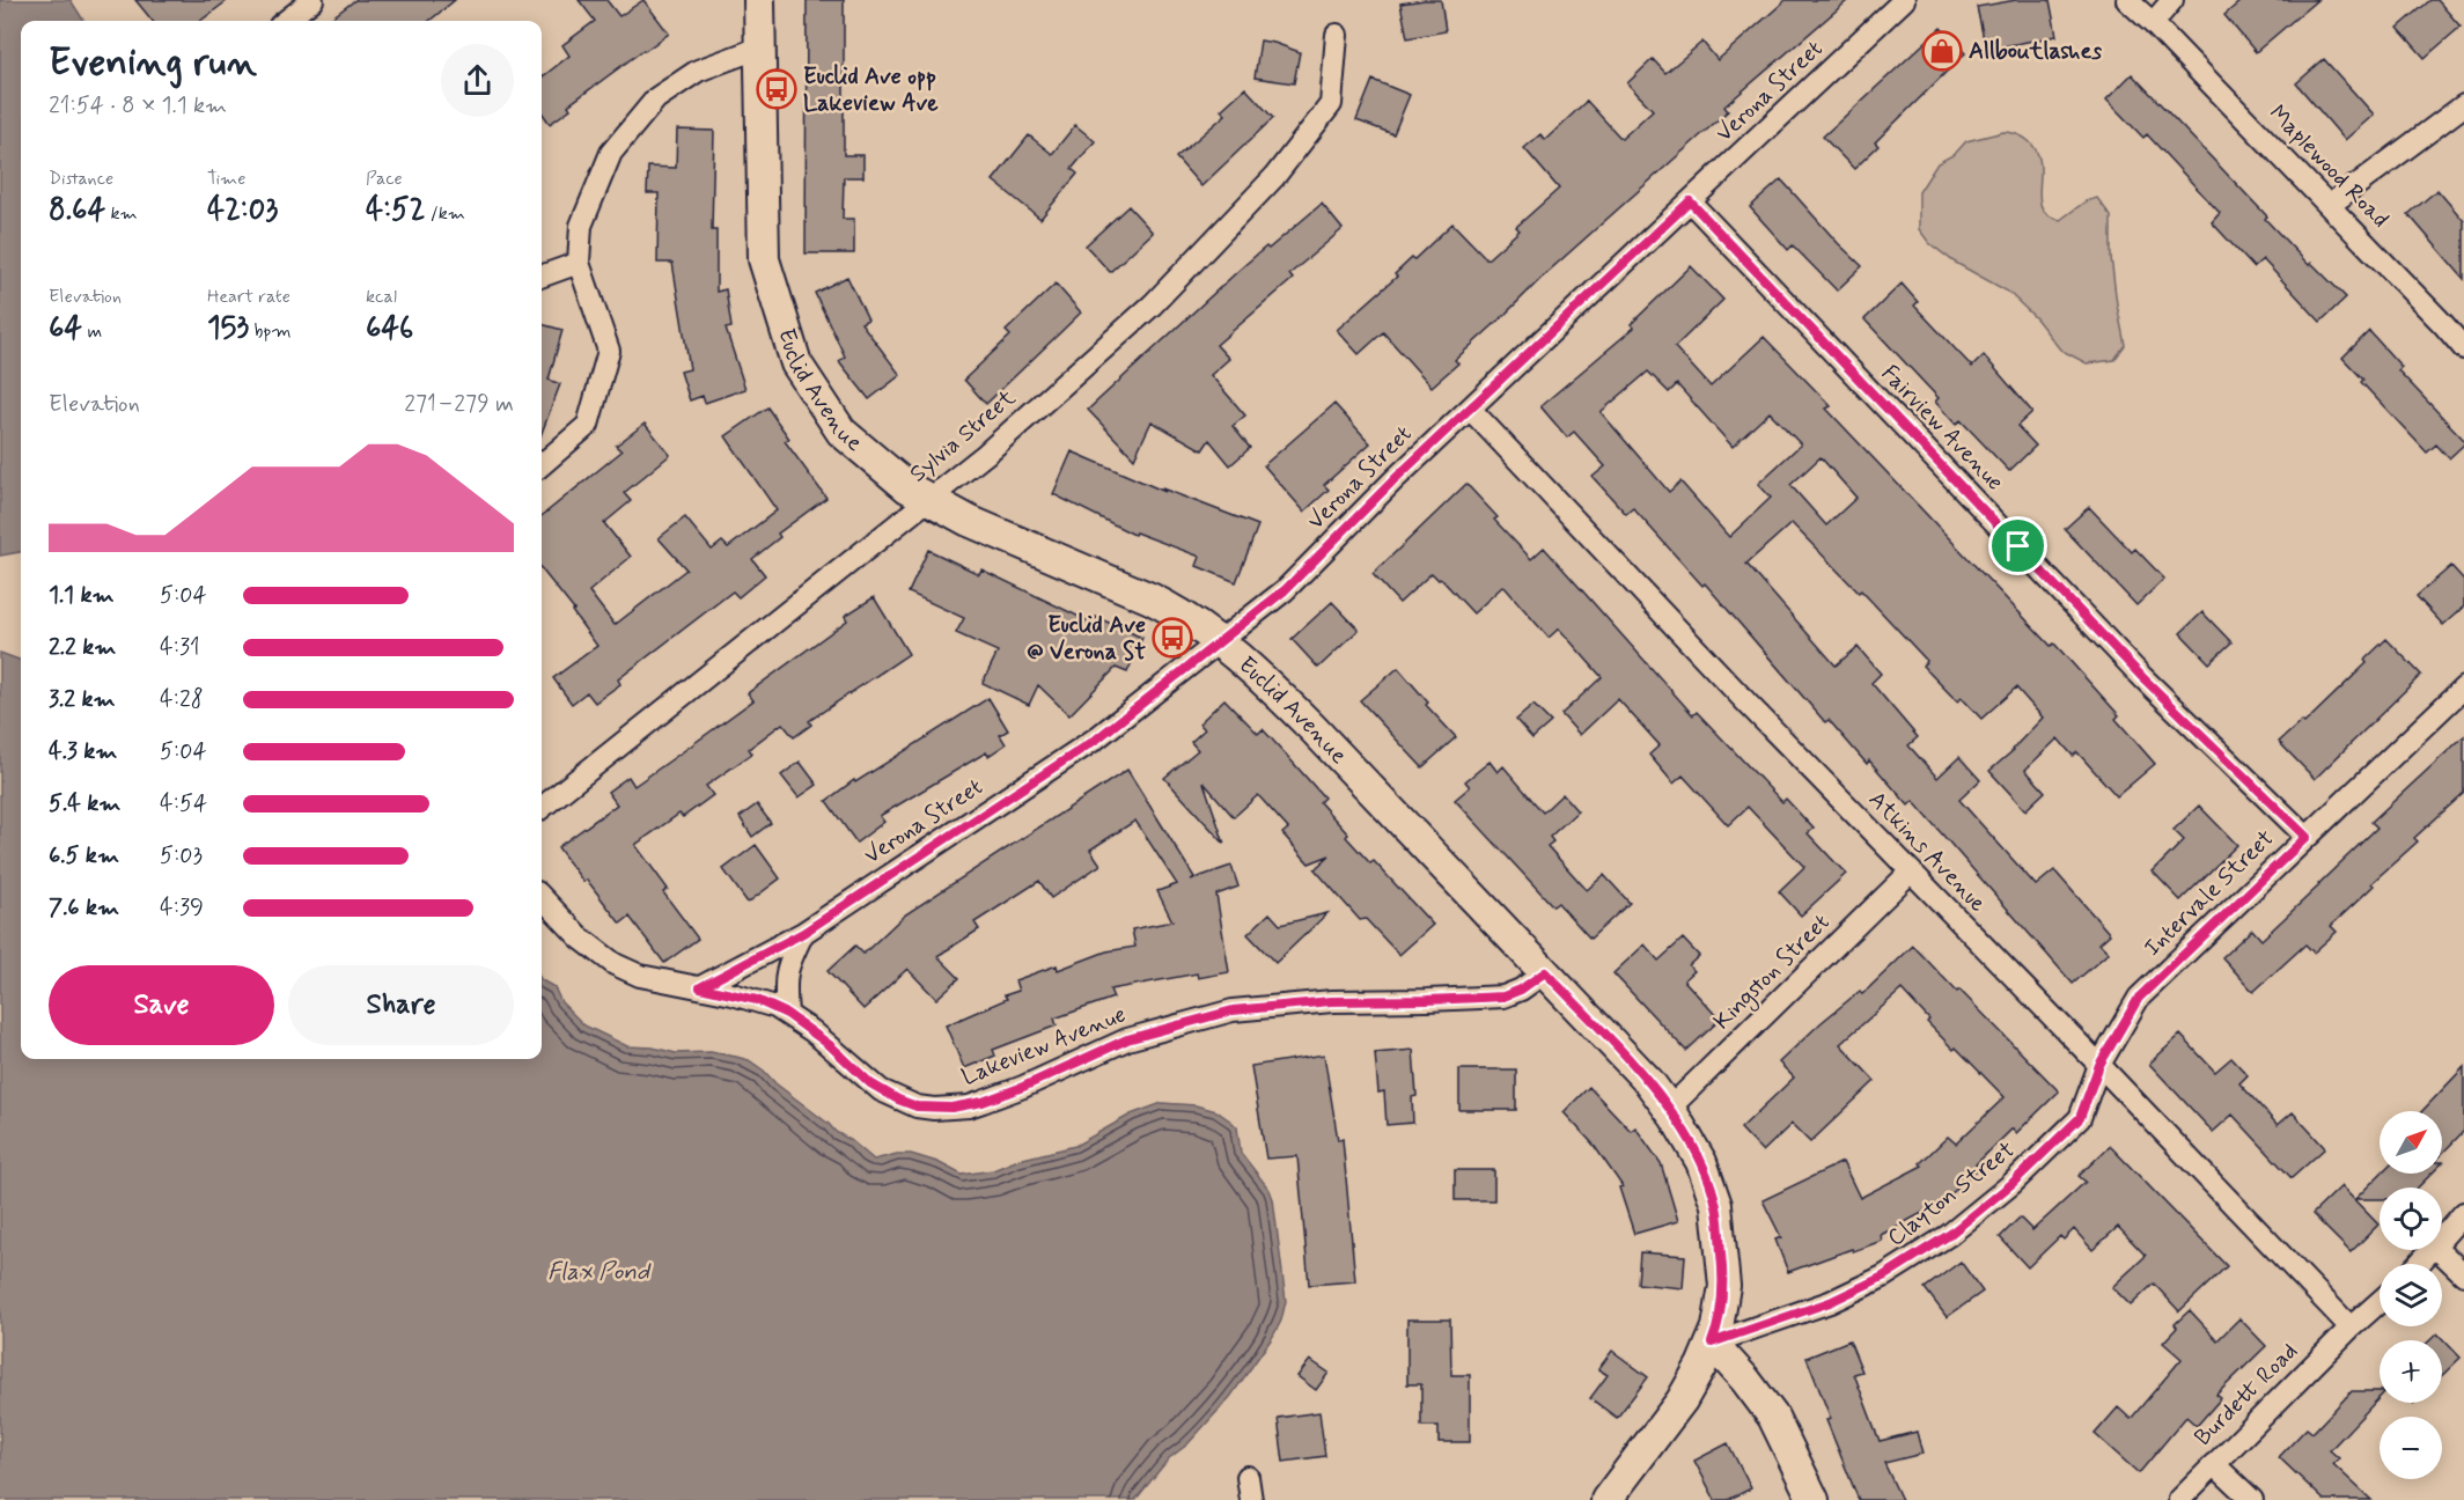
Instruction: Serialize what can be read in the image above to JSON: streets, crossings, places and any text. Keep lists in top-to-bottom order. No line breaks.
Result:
{"streets":{"street":["Verona Street","Maplewood Road","Euclid Avenue","Fairview Avenue","Sylvia Street","Atkins Avenue","Intervale Street","Kingston Street","Lakeview Avenue","Clayton Street","Burdett Road"]},"crossings":[["Verona Street","Euclid Avenue"],["Verona Street","Fairview Avenue"],["Verona Street","Atkins Avenue"],["Verona Street","Lakeview Avenue"],["Euclid Avenue","Sylvia Street"],["Euclid Avenue","Kingston Street"],["Euclid Avenue","Lakeview Avenue"],["Euclid Avenue","Clayton Street"],["Fairview Avenue","Intervale Street"],["Atkins Avenue","Intervale Street"],["Atkins Avenue","Kingston Street"],["Atkins Avenue","Clayton Street"],["Atkins Avenue","Burdett Road"],["Intervale Street","Clayton Street"]],"water":["Flax Pond"],"places":{"shop":["Allboutlashes"],"bus stop":["Euclid Ave opp Lakeview Ave","Euclid Ave @ Verona St"]},"north":"top right","page":{"heading":["Evening run","21:54 · 8 × 1.1 km"],"stats":[["Distance","8.64 km"],["Time","42:03"],["Pace","4:52 /km"],["Elevation","64 m"],["Heart rate","153 bpm"],["kcal","646"]],"chart":["Elevation","271–279 m"],"list":[{"name":"1.1 km","note":"5:04"},{"name":"2.2 km","note":"4:31"},{"name":"3.2 km","note":"4:28"},{"name":"4.3 km","note":"5:04"},{"name":"5.4 km","note":"4:54"},{"name":"6.5 km","note":"5:03"},{"name":"7.6 km","note":"4:39"}],"buttons":["Save","Share"],"map_buttons":["+","−"]}}
